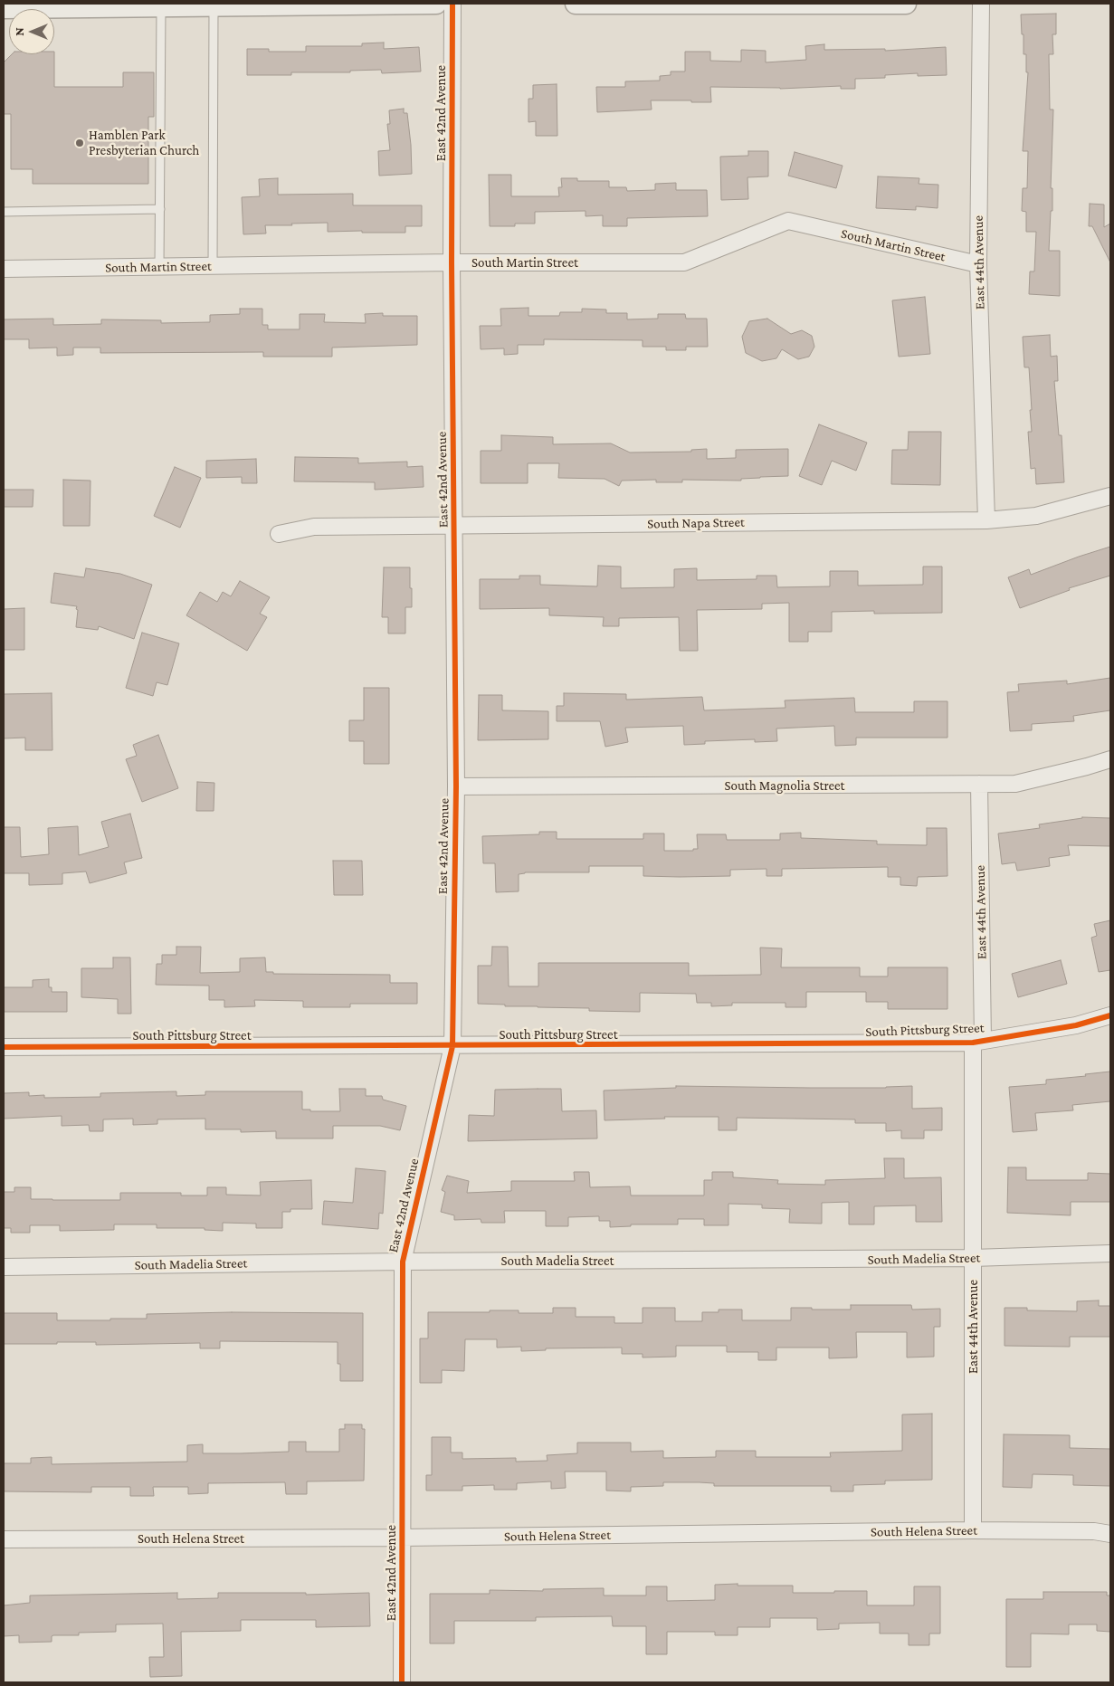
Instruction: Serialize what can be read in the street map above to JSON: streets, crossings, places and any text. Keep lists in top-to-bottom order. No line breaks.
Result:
{"streets":{"street":["East 42nd Avenue","South Martin Street","East 44th Avenue","South Napa Street","South Magnolia Street","South Pittsburg Street","South Madelia Street","South Helena Street"]},"crossings":[["East 42nd Avenue","South Martin Street"],["East 42nd Avenue","South Napa Street"],["East 42nd Avenue","South Magnolia Street"],["East 42nd Avenue","South Pittsburg Street"],["East 42nd Avenue","South Madelia Street"],["East 42nd Avenue","South Helena Street"],["South Martin Street","East 44th Avenue"],["East 44th Avenue","South Napa Street"],["East 44th Avenue","South Magnolia Street"],["East 44th Avenue","South Pittsburg Street"],["East 44th Avenue","South Madelia Street"],["East 44th Avenue","South Helena Street"]],"places":["Hamblen Park Presbyterian Church"],"north":"left"}
